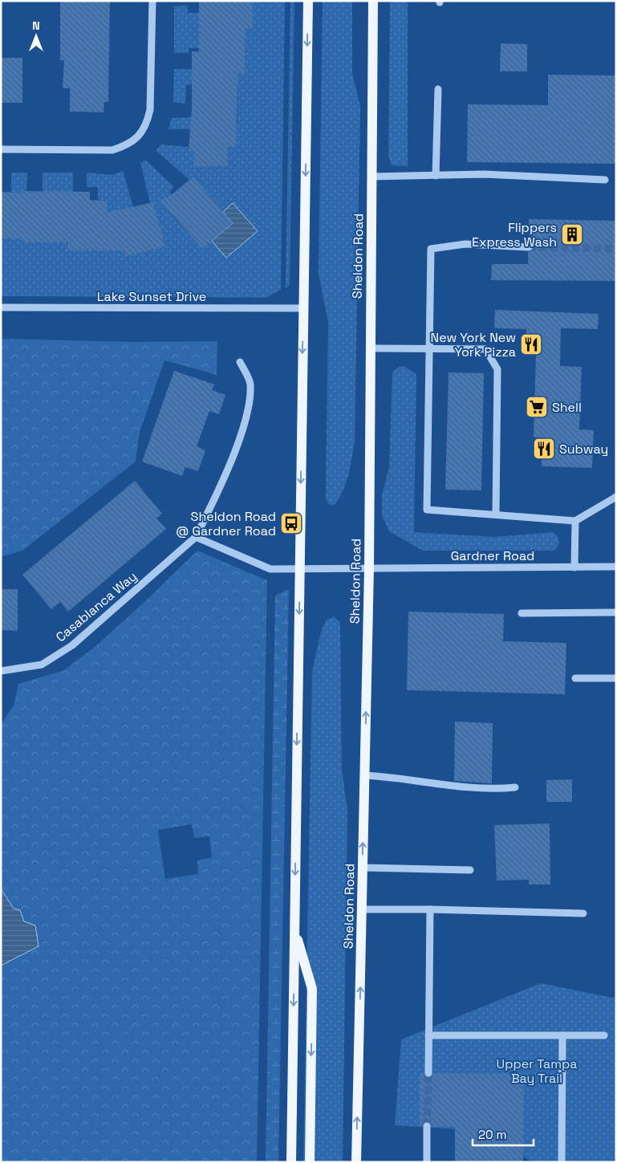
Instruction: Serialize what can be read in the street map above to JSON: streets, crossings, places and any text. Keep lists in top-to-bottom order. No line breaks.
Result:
{"streets":{"main road":["Sheldon Road"],"street":["Lake Sunset Drive","Gardner Road","Casablanca Way"]},"crossings":[["Sheldon Road","Gardner Road"]],"parks":["Upper Tampa Bay Trail"],"places":{"building":["Flippers Express Wash"],"restaurant":["New York New York Pizza","Subway"],"supermarket":["Shell"],"bus stop":["Sheldon Road @ Gardner Road"]},"scale_bar":"20 m","north":"top"}
